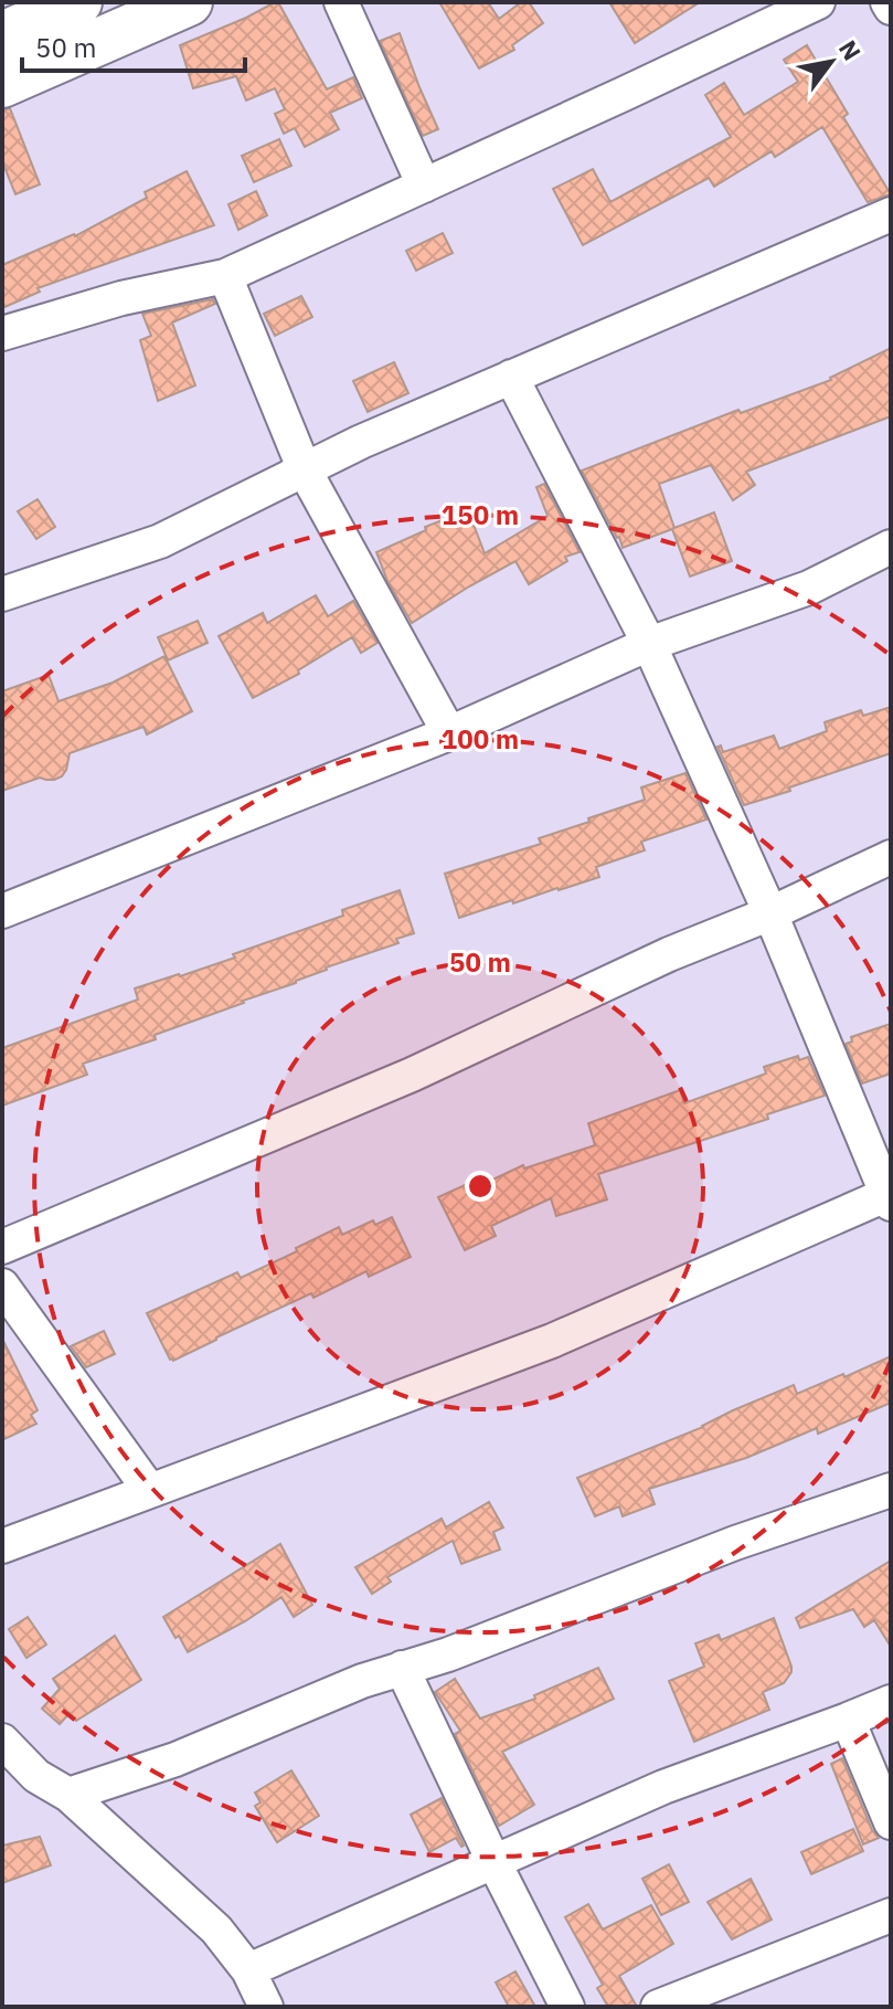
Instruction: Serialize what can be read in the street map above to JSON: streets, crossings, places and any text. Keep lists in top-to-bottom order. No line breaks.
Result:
{"scale_bar":"50 m","north":"top right","rings":["150 m","100 m","50 m"]}
